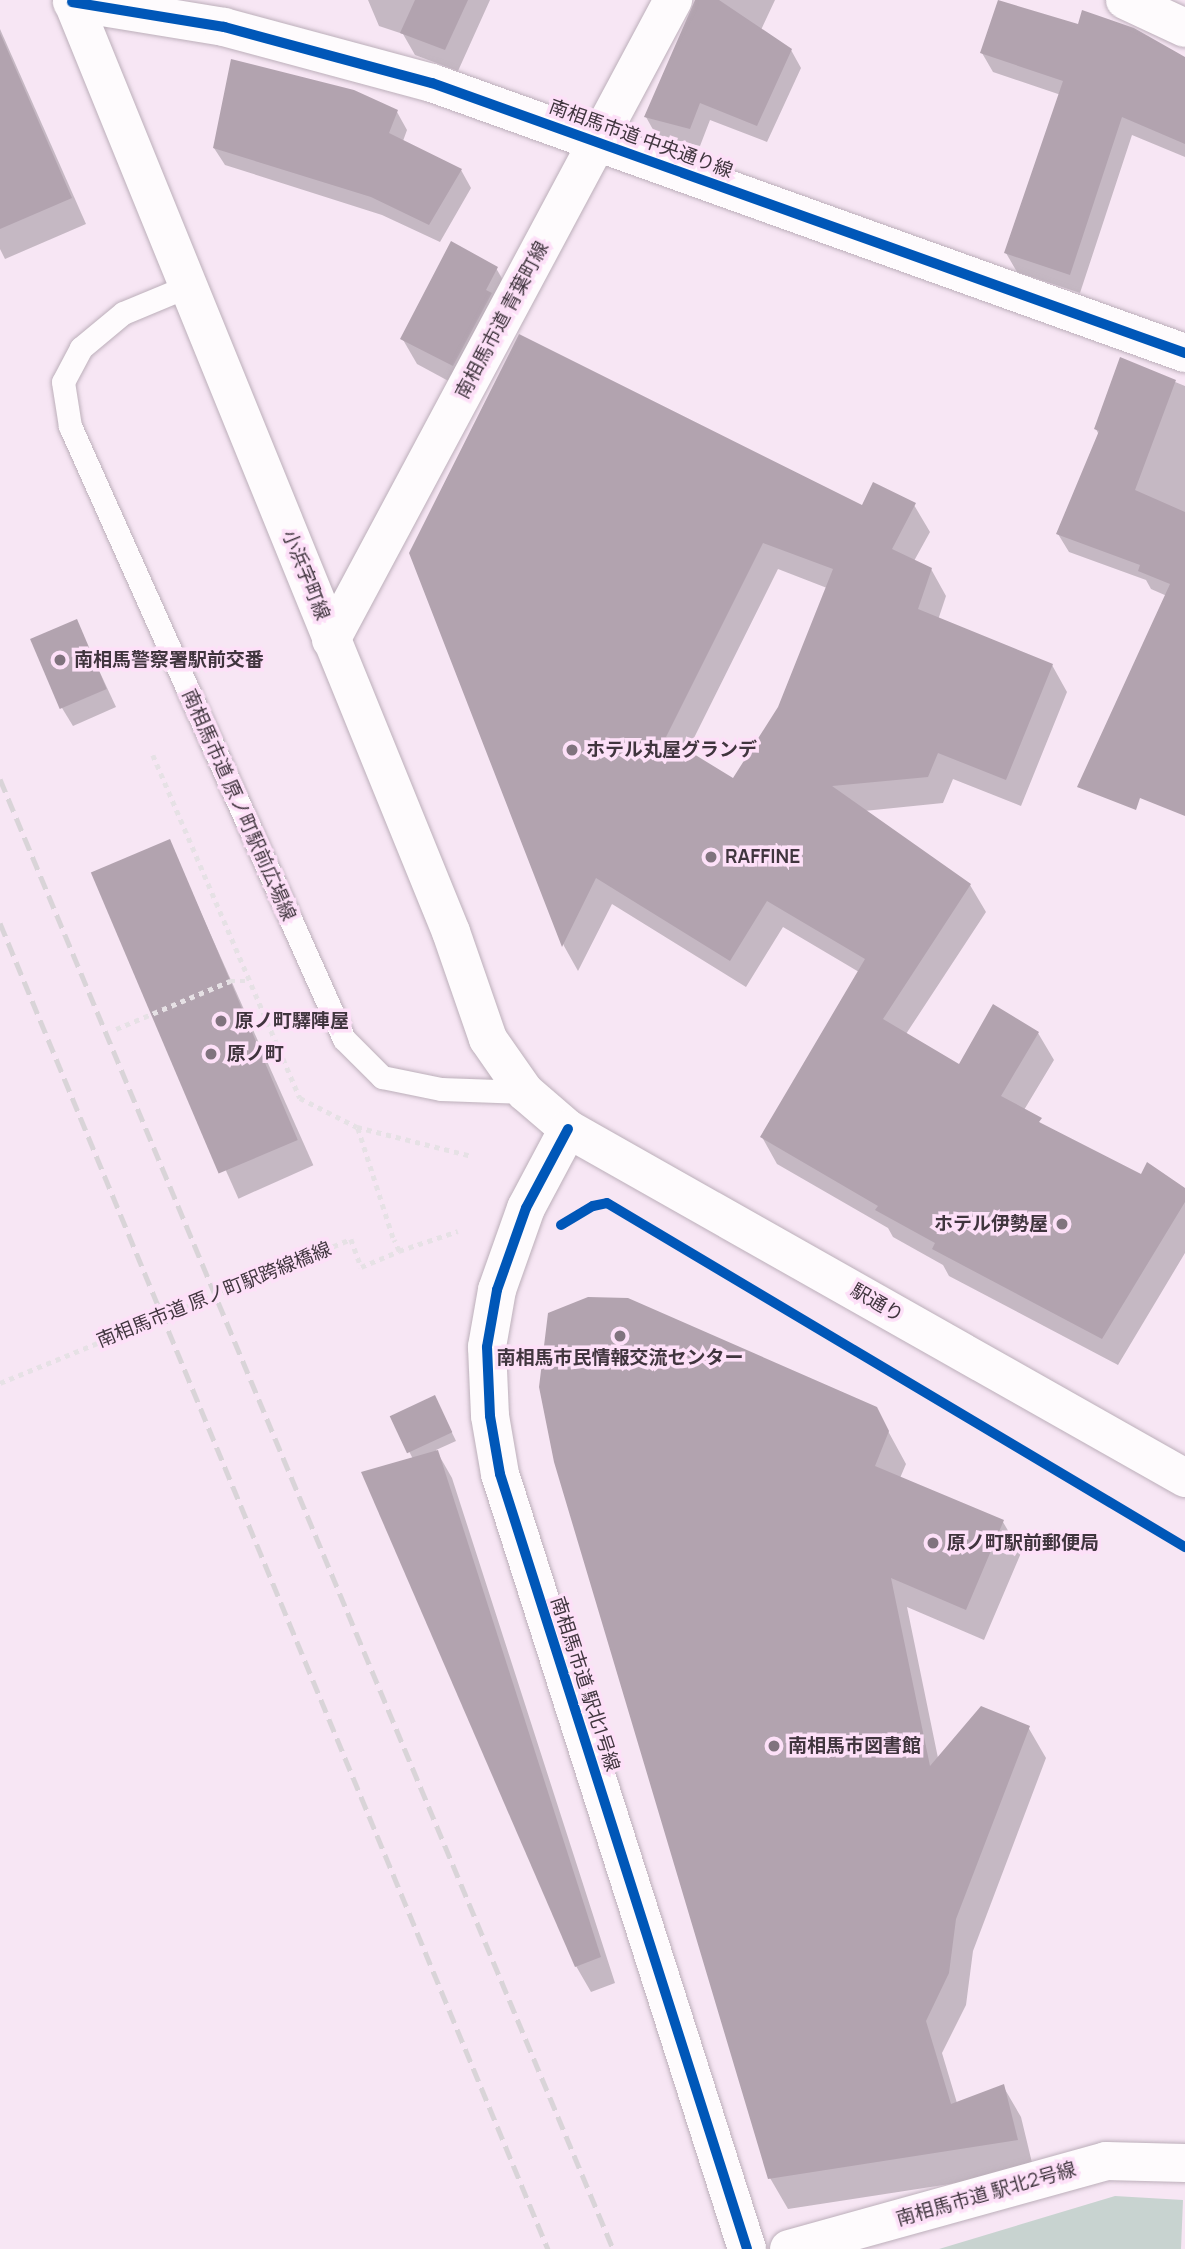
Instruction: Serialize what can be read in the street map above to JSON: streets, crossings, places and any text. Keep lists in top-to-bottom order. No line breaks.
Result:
{"streets":{"street":["南相馬市道 中央通り線","南相馬市道 青葉町線","小浜字町線","駅通り","南相馬市道 駅北1号線","南相馬市道 駅北2号線"],"lane":["南相馬市道 原ノ町駅前広場線"],"path":["南相馬市道 原ノ町駅跨線橋線"]},"crossings":[["南相馬市道 中央通り線","南相馬市道 青葉町線"],["南相馬市道 中央通り線","小浜字町線"],["南相馬市道 青葉町線","小浜字町線"],["小浜字町線","南相馬市道 原ノ町駅前広場線"],["小浜字町線","駅通り"],["小浜字町線","南相馬市道 駅北1号線"],["駅通り","南相馬市道 駅北1号線"]],"places":["南相馬警察署駅前交番","ホテル丸屋グランデ","RAFFINE","原ノ町驛陣屋","原ノ町","ホテル伊勢屋","南相馬市民情報交流センター","原ノ町駅前郵便局","南相馬市図書館"]}
